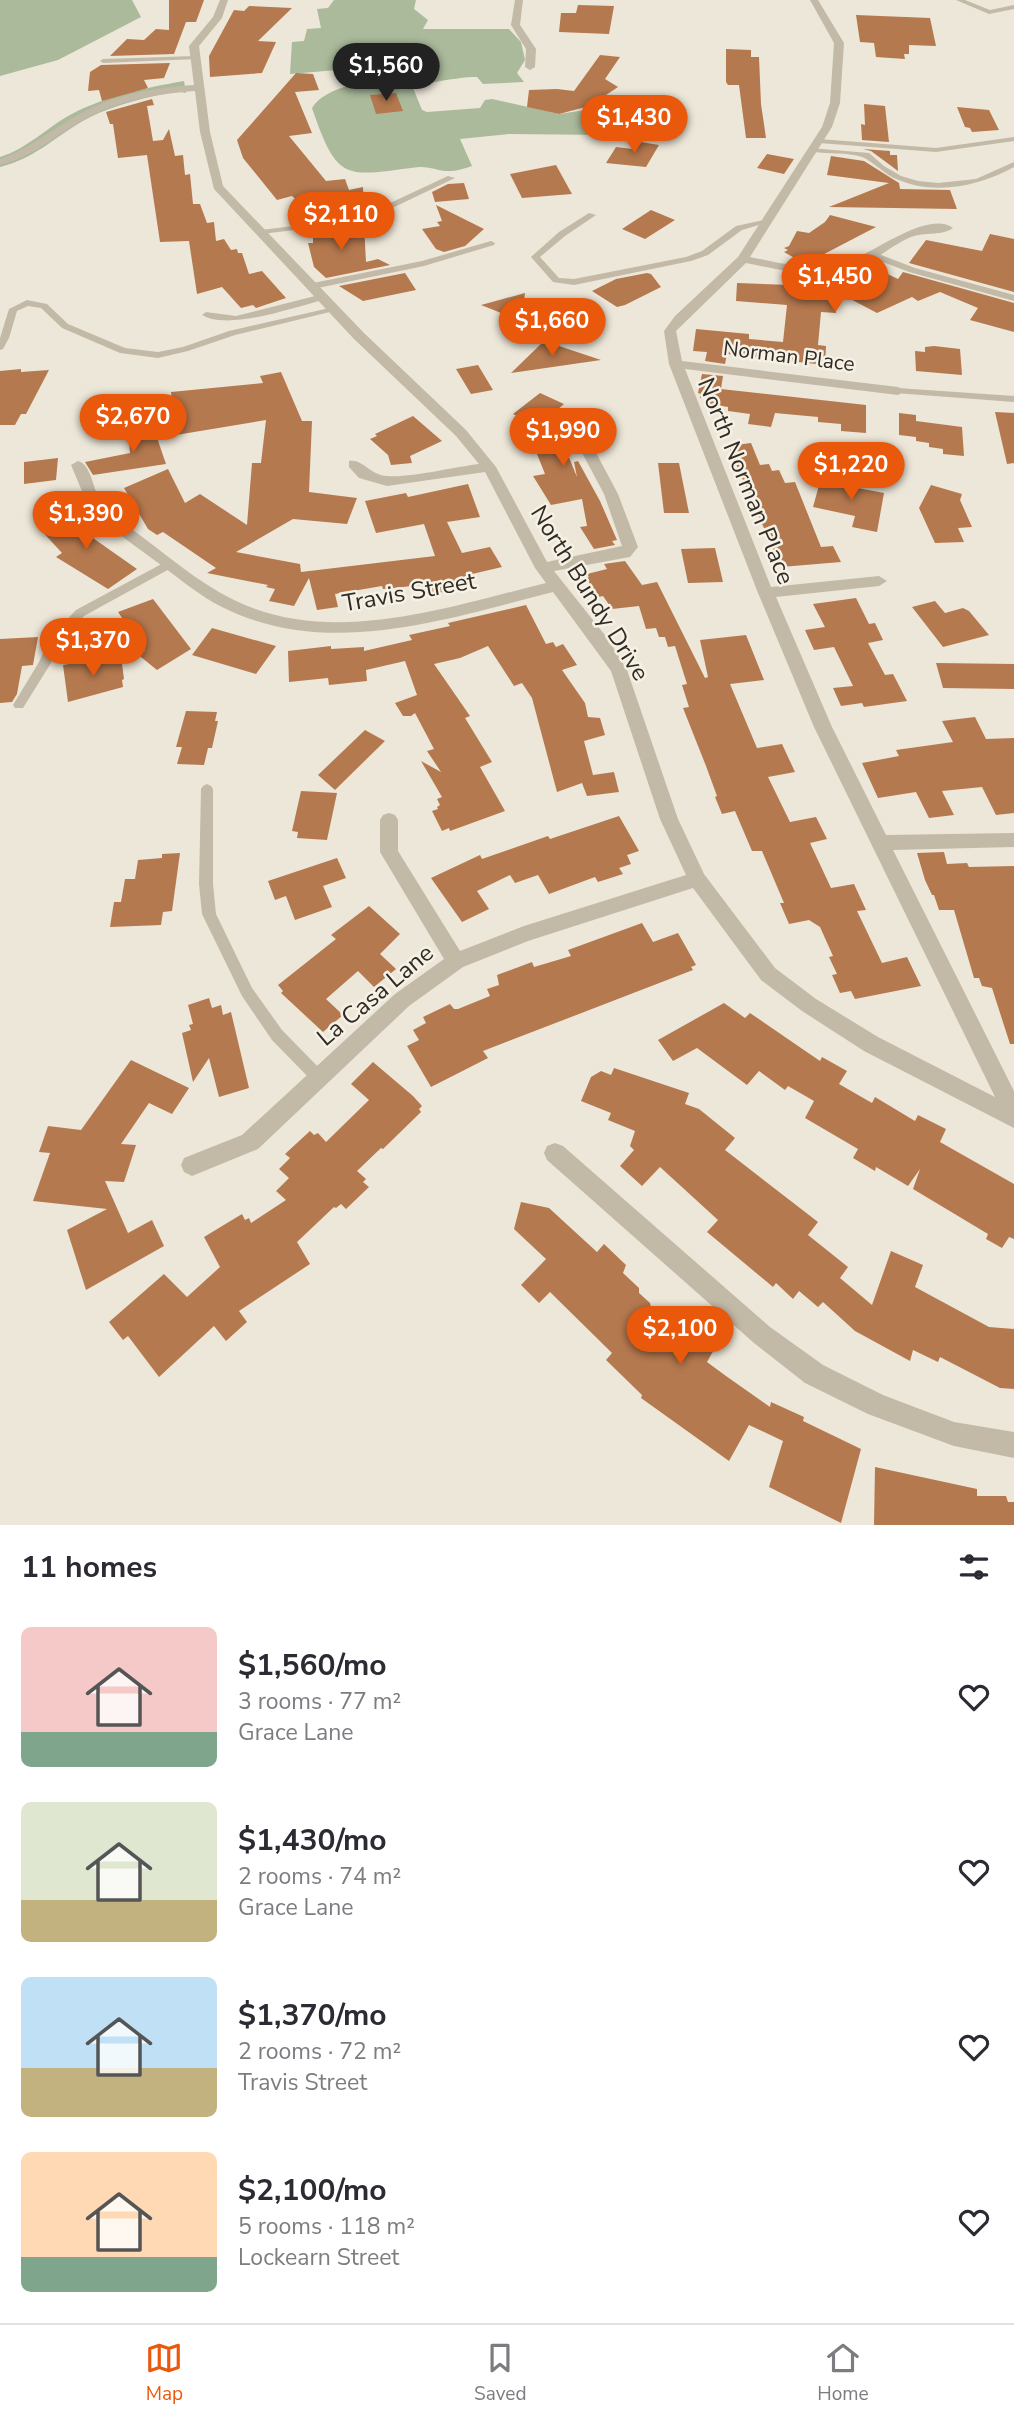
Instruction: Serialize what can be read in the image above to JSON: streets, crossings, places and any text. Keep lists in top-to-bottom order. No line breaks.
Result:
{"streets":{"street":["Norman Place","North Norman Place","Travis Street","North Bundy Drive","La Casa Lane"]},"crossings":[["Norman Place","North Norman Place"],["North Norman Place","North Bundy Drive"],["Travis Street","North Bundy Drive"],["North Bundy Drive","La Casa Lane"]],"page":{"price":["$1,560","$1,430","$2,110","$1,450","$1,660","$2,670","$1,990","$1,220","$1,390","$1,370","$2,100"],"heading":"11 homes","list":[{"name":"$1,560/mo","note":"3 rooms · 77 m² · Grace Lane"},{"name":"$1,430/mo","note":"2 rooms · 74 m² · Grace Lane"},{"name":"$1,370/mo","note":"2 rooms · 72 m² · Travis Street"},{"name":"$2,100/mo","note":"5 rooms · 118 m² · Lockearn Street"}],"tabs":["Map","Saved","Home"]}}
